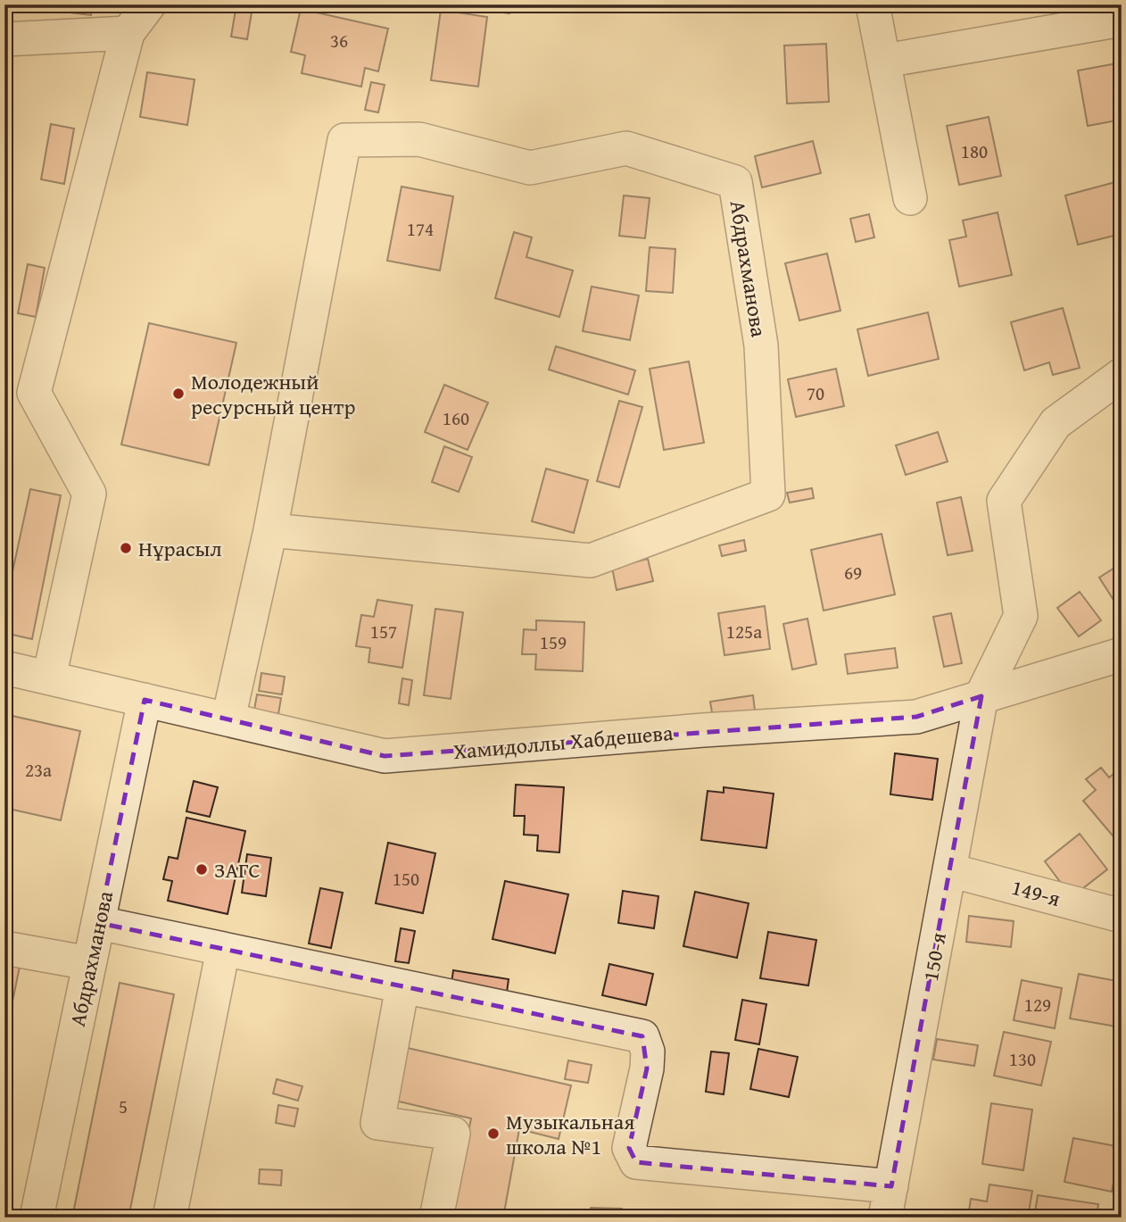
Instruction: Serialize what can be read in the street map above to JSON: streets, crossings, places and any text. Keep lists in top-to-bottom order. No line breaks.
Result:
{"streets":{"street":["Абдрахманова","Хамидоллы Хабдешева","149-я","150-я"]},"crossings":[["Абдрахманова","Хамидоллы Хабдешева"],["Хамидоллы Хабдешева","150-я"],["149-я","150-я"]],"places":["Молодежный ресурсный центр","Нұрасыл","ЗАГС","Музыкальная школа №1"],"house_numbers":["36","180","174","70","160","69","157","125а","159","23а","150","129","130","5"]}
